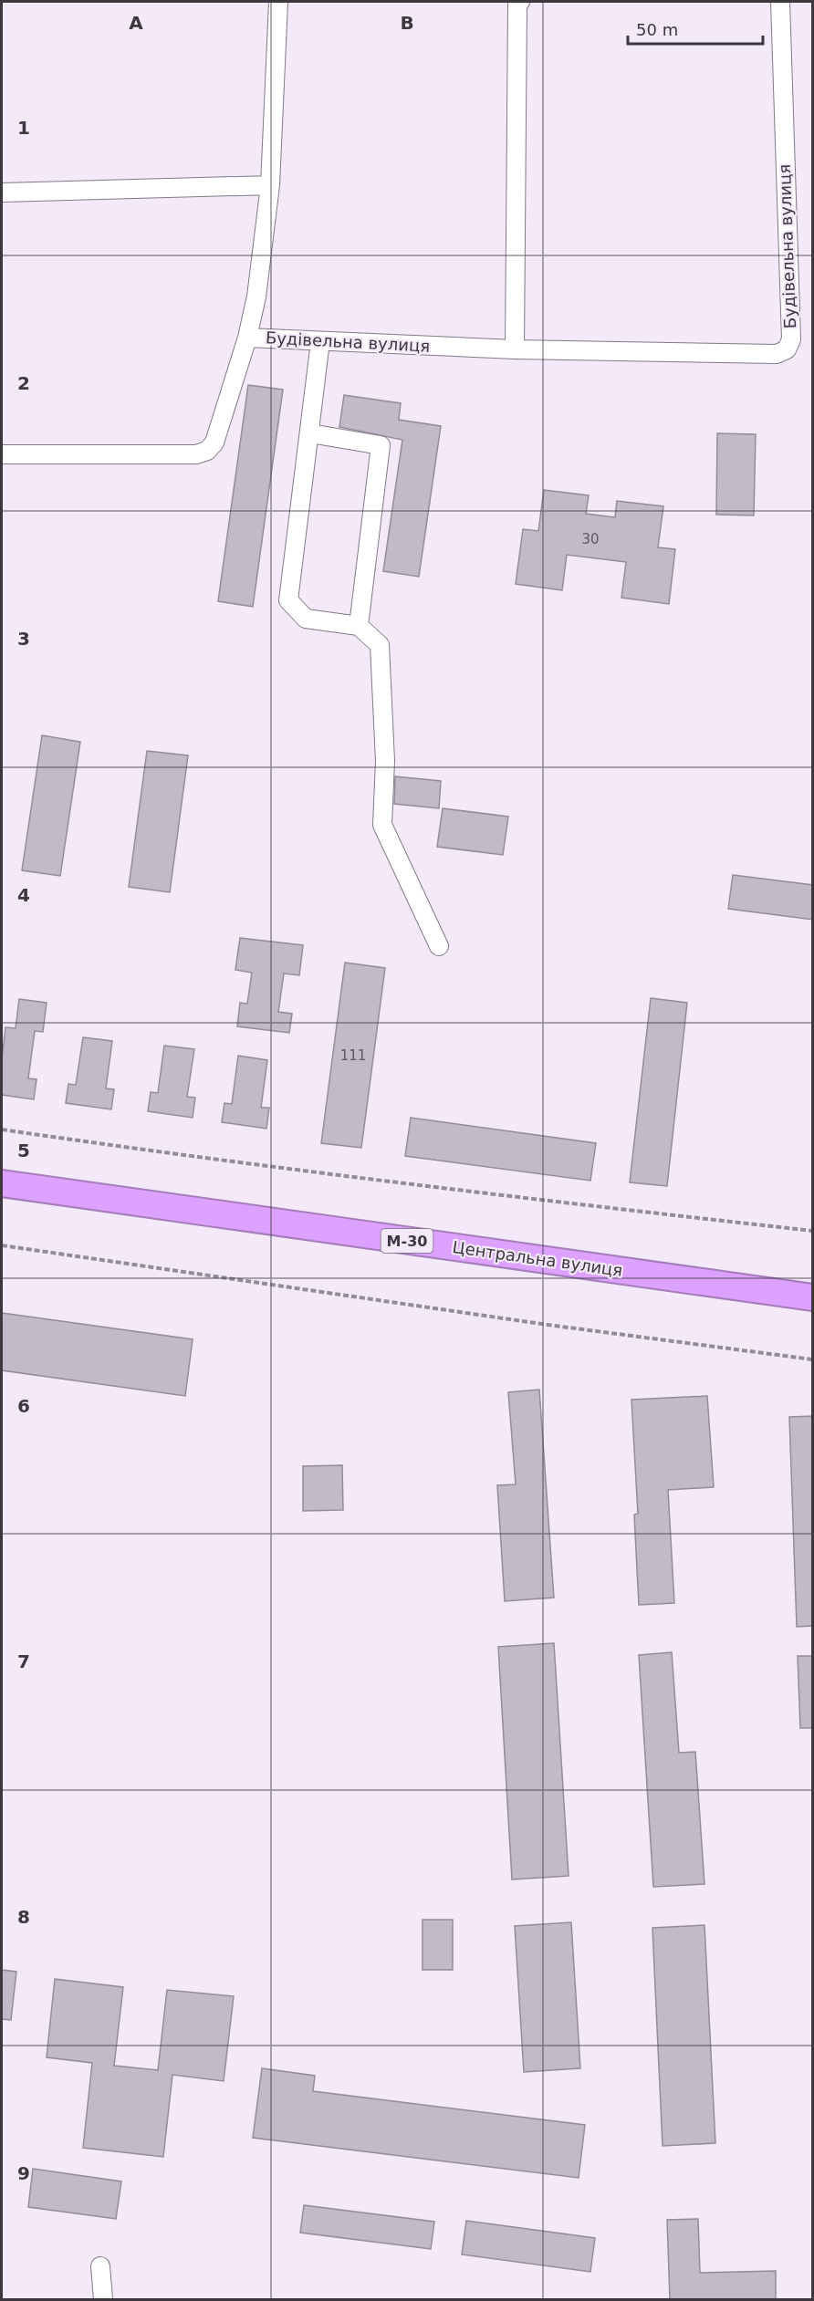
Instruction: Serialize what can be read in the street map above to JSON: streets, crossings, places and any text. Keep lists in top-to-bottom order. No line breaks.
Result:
{"streets":{"highway":["М-30","Центральна вулиця"],"street":["Будівельна вулиця"]},"house_numbers":["30","111"],"scale_bar":"50 m","grid":{"columns":["A","B"],"rows":["1","2","3","4","5","6","7","8","9"]}}
